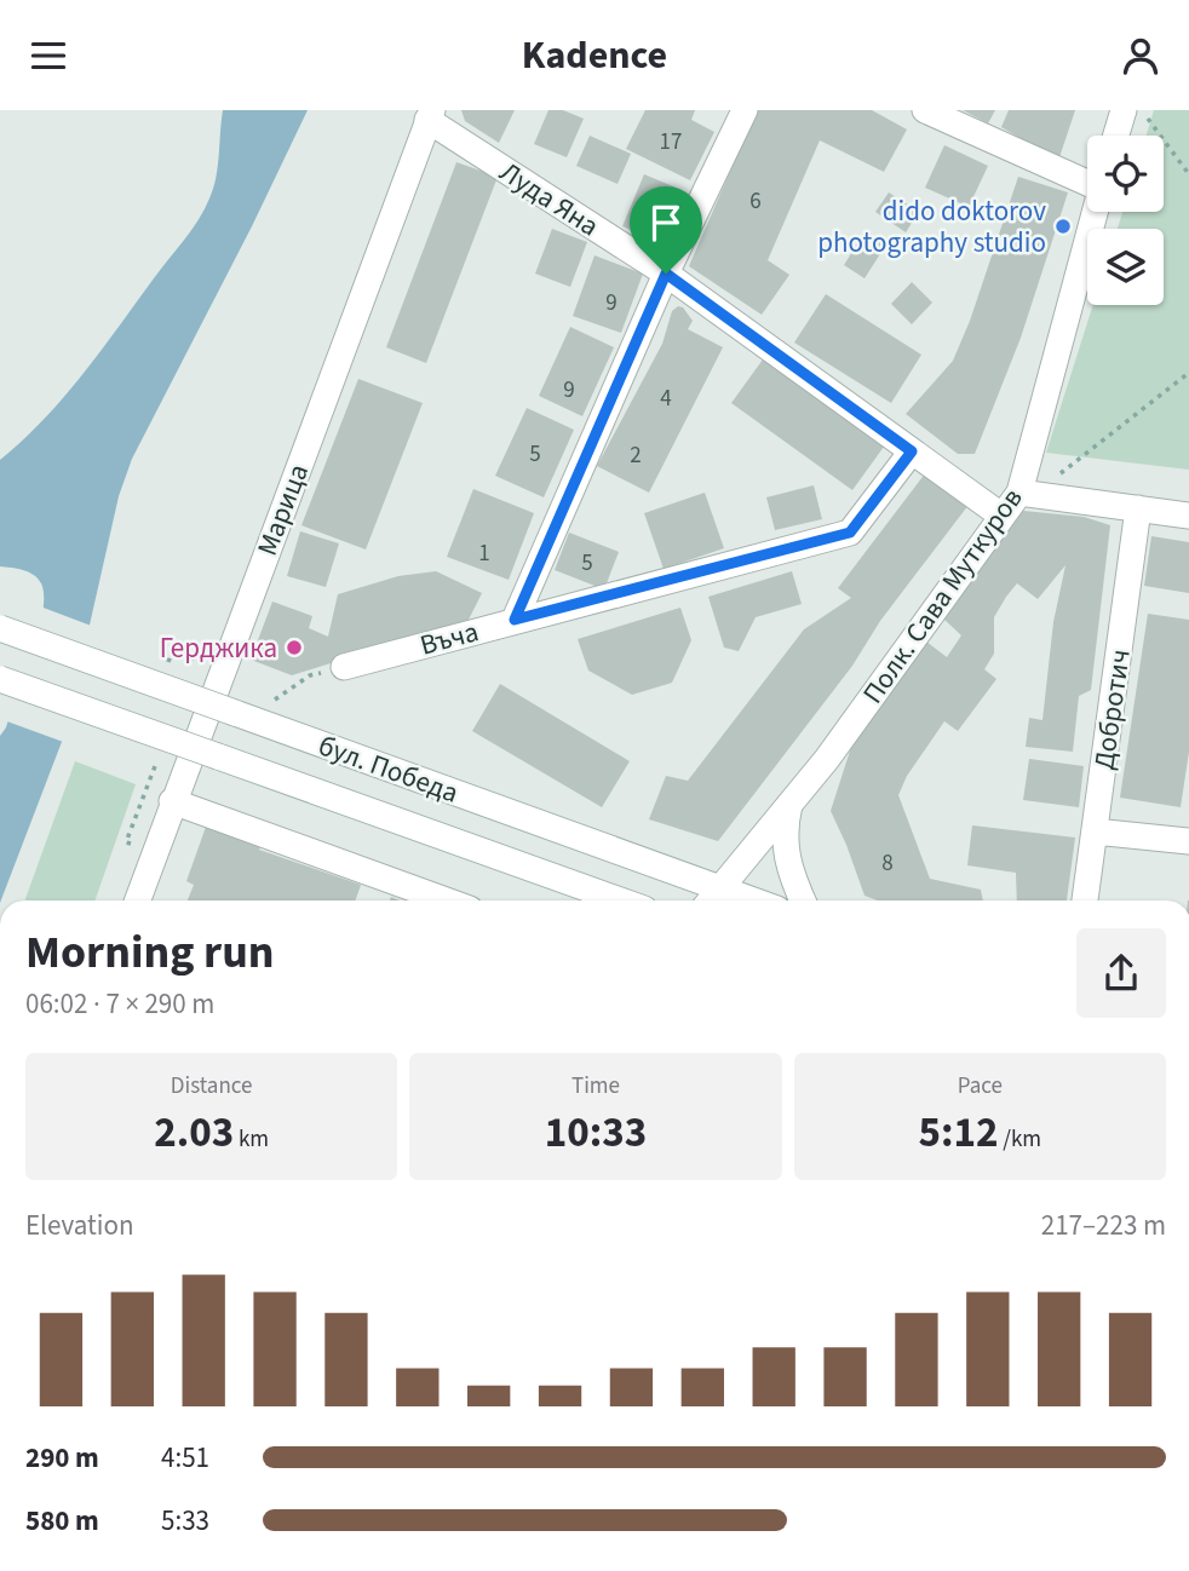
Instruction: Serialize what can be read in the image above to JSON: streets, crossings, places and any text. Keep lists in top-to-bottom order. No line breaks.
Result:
{"streets":{"street":["Луда Яна","Марица","Полк. Сава Муткуров","Въча","Добротич","бул. Победа"]},"crossings":[["Луда Яна","Марица"],["Луда Яна","Полк. Сава Муткуров"],["Луда Яна","Въча"],["Полк. Сава Муткуров","бул. Победа"]],"places":["dido doktorov photography studio","Герджика"],"house_numbers":["17","6","9","9","4","5","2","1","5","8"],"page":{"header":"Kadence","heading":["Morning run","06:02 · 7 × 290 m"],"stats":[["Distance","2.03 km"],["Time","10:33"],["Pace","5:12 /km"]],"chart":["Elevation","217–223 m"],"list":[{"name":"290 m","note":"4:51"},{"name":"580 m","note":"5:33"}]}}
